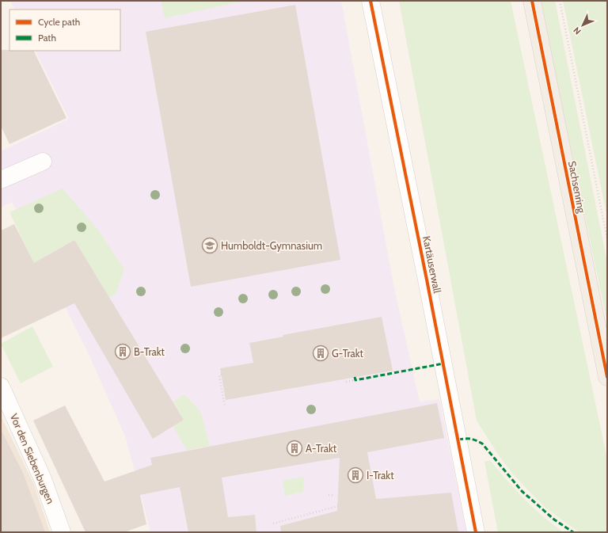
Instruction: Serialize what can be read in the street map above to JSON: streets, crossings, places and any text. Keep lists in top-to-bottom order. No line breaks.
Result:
{"streets":{"main road":["Sachsenring"],"street":["Kartäuserwall","Vor den Siebenburgen"]},"places":{"school or university":["Humboldt-Gymnasium"],"building":["B-Trakt","G-Trakt","A-Trakt","I-Trakt"]},"legend":["Cycle path","Path"],"north":"bottom left"}
